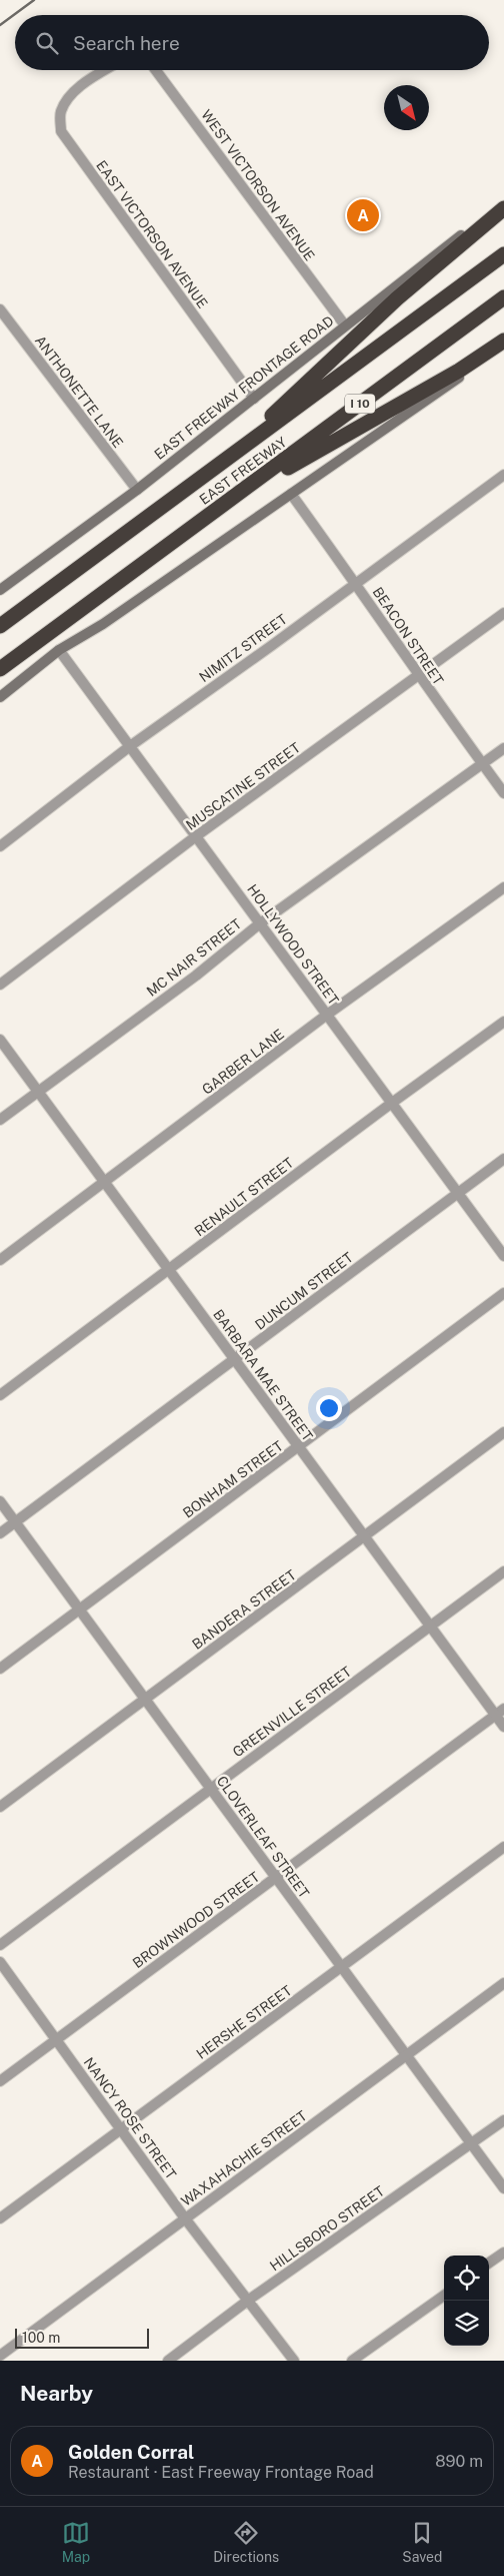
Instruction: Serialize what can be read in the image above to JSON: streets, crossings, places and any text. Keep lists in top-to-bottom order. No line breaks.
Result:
{"streets":{"highway":["I 10","EAST FREEWAY"],"main road":["EAST FREEWAY FRONTAGE ROAD"],"street":["WEST VICTORSON AVENUE","EAST VICTORSON AVENUE","ANTHONETTE LANE","BEACON STREET","NIMITZ STREET","MUSCATINE STREET","HOLLYWOOD STREET","MC NAIR STREET","GARBER LANE","RENAULT STREET","DUNCUM STREET","BARBARA MAE STREET","BONHAM STREET","BANDERA STREET","GREENVILLE STREET","CLOVERLEAF STREET","BROWNWOOD STREET","HERSHE STREET","NANCY ROSE STREET","WAXAHACHIE STREET","HILLSBORO STREET"]},"crossings":[["WEST VICTORSON AVENUE","EAST FREEWAY FRONTAGE ROAD"],["EAST VICTORSON AVENUE","EAST FREEWAY FRONTAGE ROAD"],["EAST FREEWAY FRONTAGE ROAD","ANTHONETTE LANE"],["BEACON STREET","NIMITZ STREET"],["BEACON STREET","MUSCATINE STREET"],["BEACON STREET","MC NAIR STREET"],["NIMITZ STREET","HOLLYWOOD STREET"],["MUSCATINE STREET","HOLLYWOOD STREET"],["HOLLYWOOD STREET","MC NAIR STREET"],["HOLLYWOOD STREET","GARBER LANE"],["HOLLYWOOD STREET","RENAULT STREET"],["HOLLYWOOD STREET","DUNCUM STREET"],["MC NAIR STREET","BARBARA MAE STREET"],["GARBER LANE","BARBARA MAE STREET"],["RENAULT STREET","BARBARA MAE STREET"],["DUNCUM STREET","BARBARA MAE STREET"],["DUNCUM STREET","CLOVERLEAF STREET"],["BARBARA MAE STREET","BONHAM STREET"],["BARBARA MAE STREET","BANDERA STREET"],["BARBARA MAE STREET","GREENVILLE STREET"],["BARBARA MAE STREET","BROWNWOOD STREET"],["BONHAM STREET","CLOVERLEAF STREET"],["BANDERA STREET","CLOVERLEAF STREET"],["GREENVILLE STREET","CLOVERLEAF STREET"],["CLOVERLEAF STREET","BROWNWOOD STREET"],["CLOVERLEAF STREET","HERSHE STREET"],["CLOVERLEAF STREET","WAXAHACHIE STREET"],["CLOVERLEAF STREET","HILLSBORO STREET"],["BROWNWOOD STREET","NANCY ROSE STREET"],["HERSHE STREET","NANCY ROSE STREET"],["NANCY ROSE STREET","WAXAHACHIE STREET"],["NANCY ROSE STREET","HILLSBORO STREET"]],"scale_bar":"100 m","north":"bottom right","page":{"search":"Search here","pins":"A","scale":"100 m","heading":"Nearby","list":[{"mark":"A","name":"Golden Corral","note":"Restaurant · East Freeway Frontage Road","value":"890 m"}],"nav":["Map","Directions","Saved"]}}
